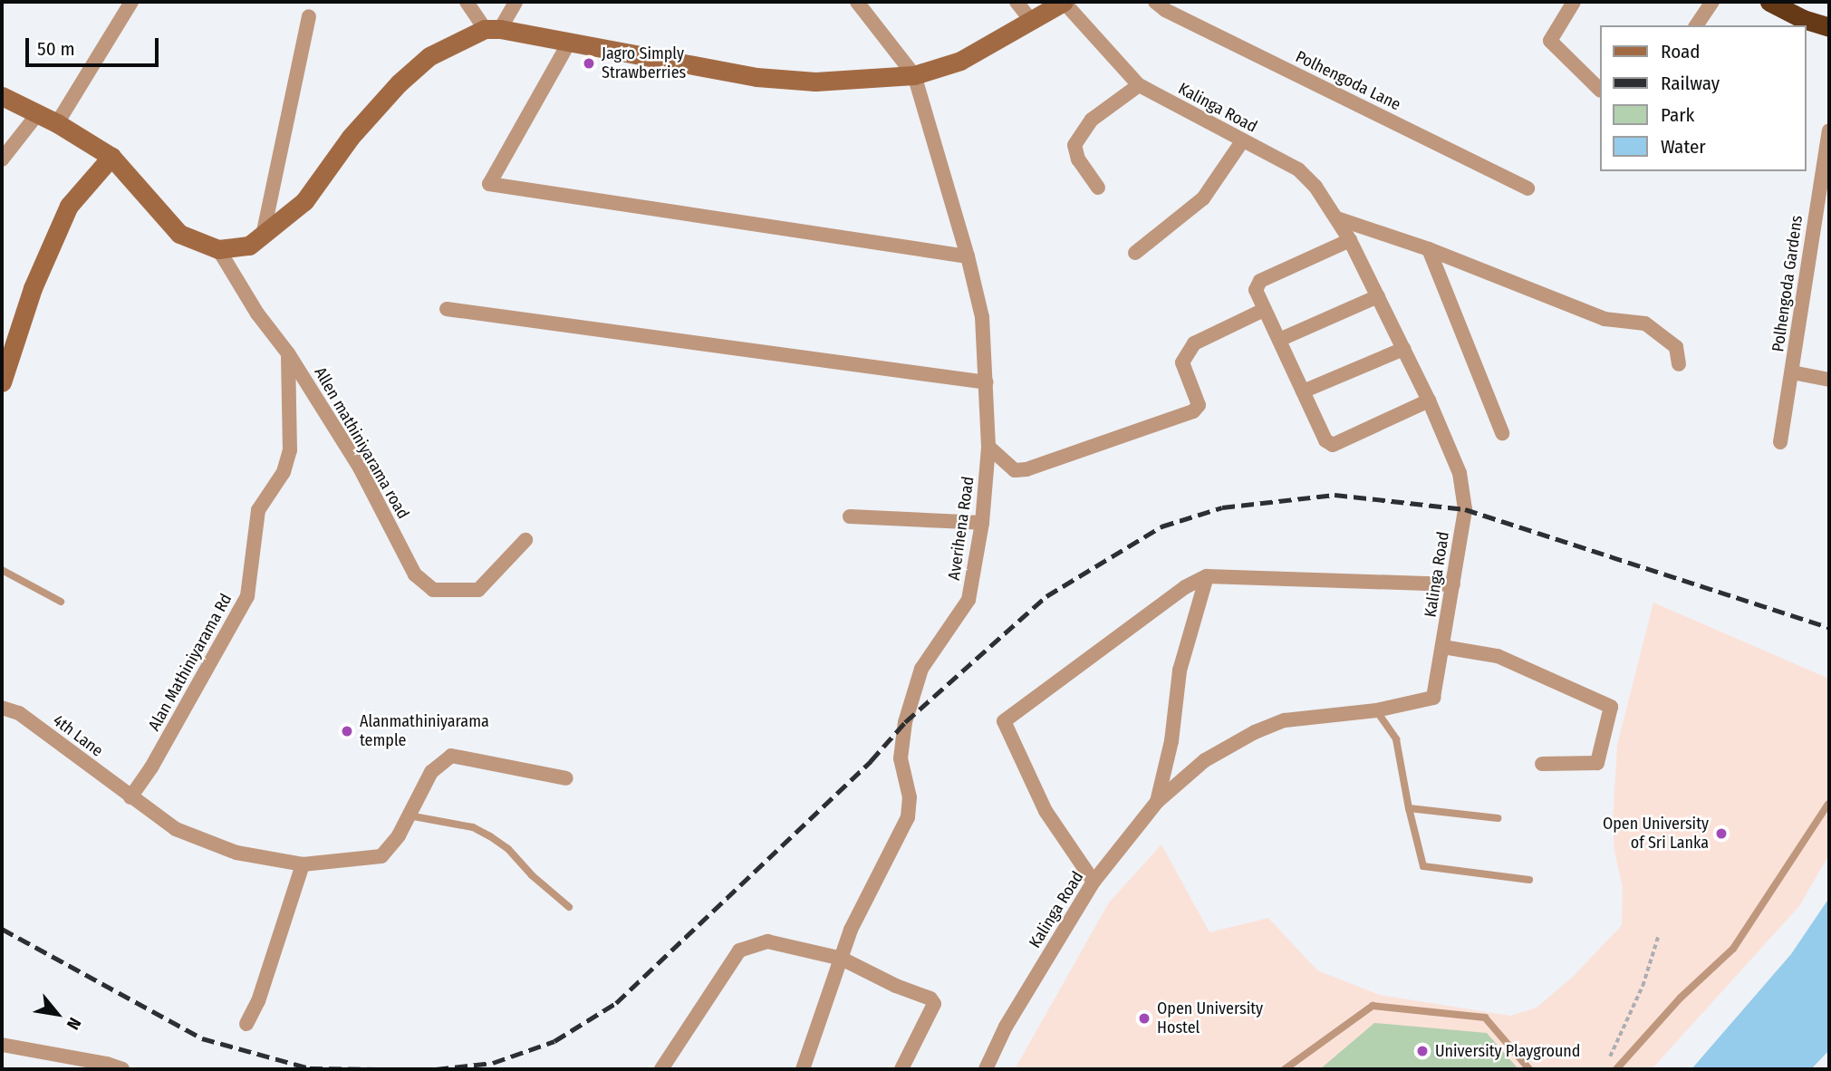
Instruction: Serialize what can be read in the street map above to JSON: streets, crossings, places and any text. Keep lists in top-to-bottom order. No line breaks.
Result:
{"streets":{"street":["Polhengoda Lane","Kalinga Road","Polhengoda Gardens","Allen mathiniyarama road","Averihena Road","Alan Mathiniyarama Rd","4th Lane"]},"crossings":[["Allen mathiniyarama road","Alan Mathiniyarama Rd"],["Alan Mathiniyarama Rd","4th Lane"]],"places":["Jagro Simply Strawberries","Alanmathiniyarama temple","Open University of Sri Lanka","Open University Hostel","University Playground"],"legend":["Road","Railway","Park","Water"],"scale_bar":"50 m","north":"bottom right"}
